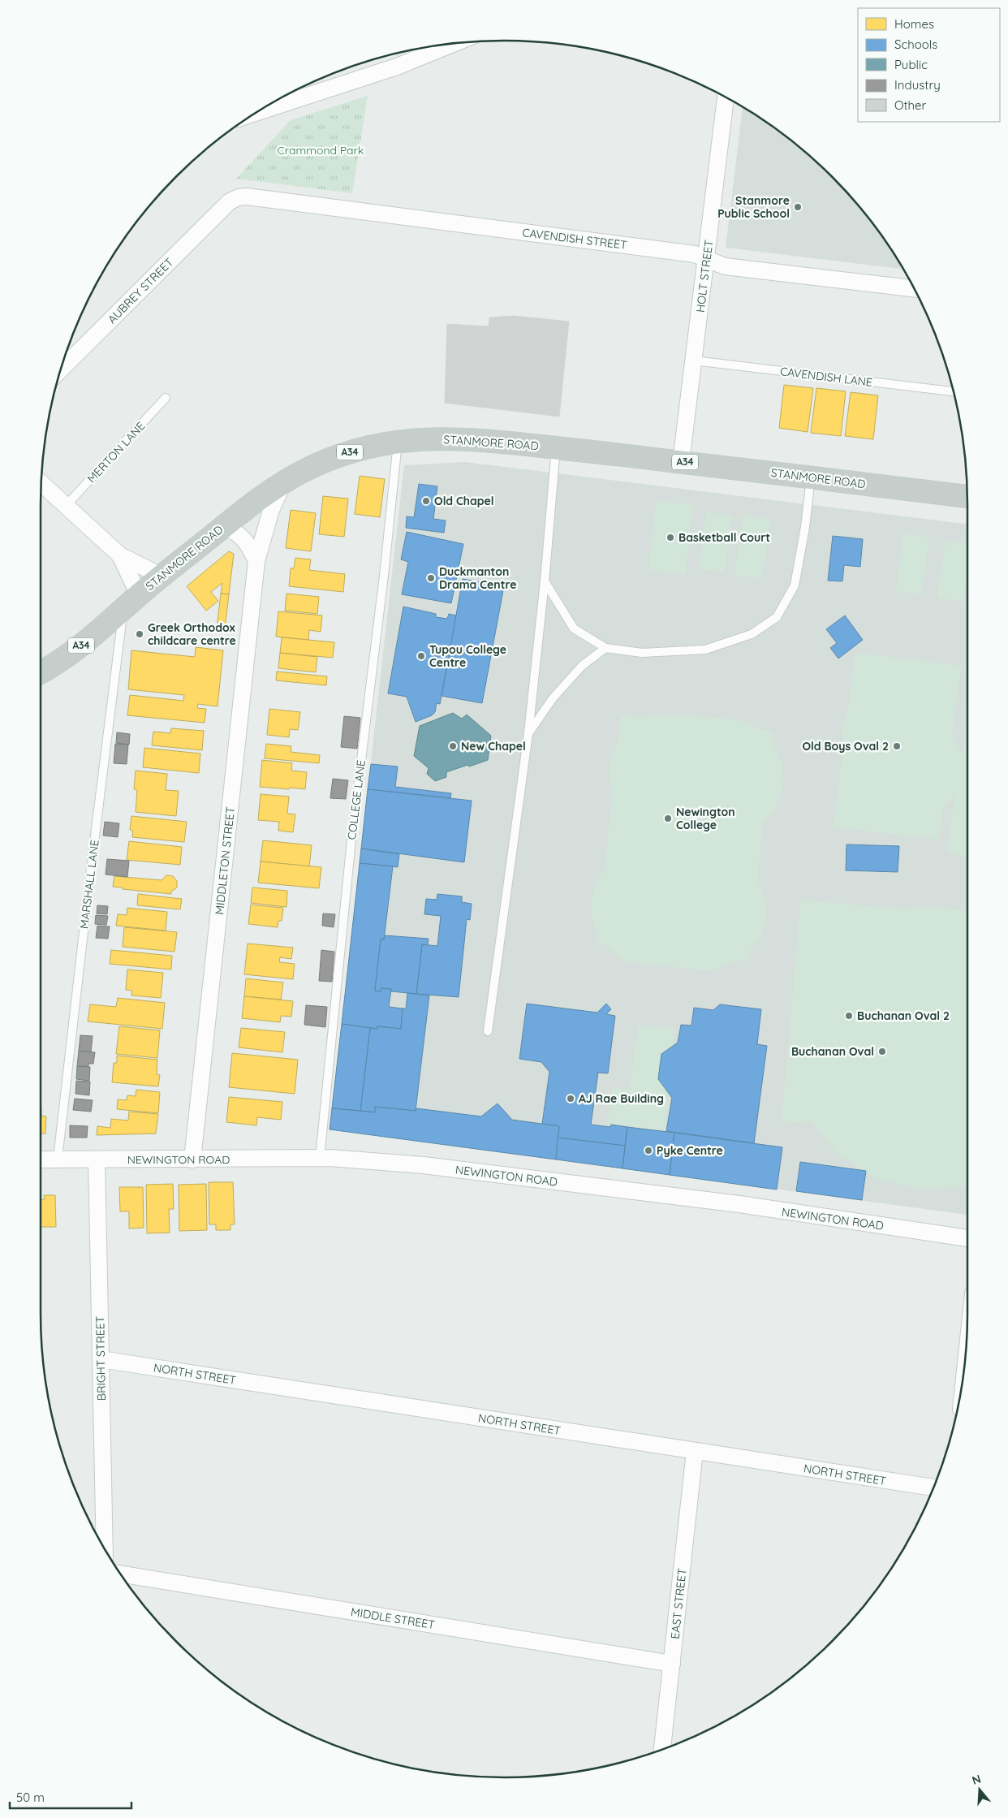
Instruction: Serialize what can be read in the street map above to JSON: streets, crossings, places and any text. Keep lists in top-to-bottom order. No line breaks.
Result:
{"streets":{"highway":["STANMORE ROAD","A34"],"street":["CAVENDISH STREET","HOLT STREET","AUBREY STREET","MIDDLETON STREET","NEWINGTON ROAD","BRIGHT STREET","NORTH STREET","EAST STREET","MIDDLE STREET"],"lane":["CAVENDISH LANE","MERTON LANE","COLLEGE LANE","MARSHALL LANE"]},"crossings":[["CAVENDISH STREET","HOLT STREET"],["CAVENDISH STREET","AUBREY STREET"],["HOLT STREET","CAVENDISH LANE"],["HOLT STREET","STANMORE ROAD"],["STANMORE ROAD","COLLEGE LANE"],["STANMORE ROAD","MIDDLETON STREET"],["STANMORE ROAD","MARSHALL LANE"],["COLLEGE LANE","NEWINGTON ROAD"],["MIDDLETON STREET","NEWINGTON ROAD"],["MARSHALL LANE","NEWINGTON ROAD"],["NEWINGTON ROAD","BRIGHT STREET"],["BRIGHT STREET","NORTH STREET"],["NORTH STREET","EAST STREET"],["EAST STREET","MIDDLE STREET"]],"parks":["Crammond Park"],"places":["Stanmore Public School","Old Chapel","Basketball Court","Duckmanton Drama Centre","Greek Orthodox childcare centre","Tupou College Centre","New Chapel","Old Boys Oval 2","Newington College","Buchanan Oval 2","Buchanan Oval","AJ Rae Building","Pyke Centre"],"legend":["Homes","Schools","Public","Industry","Other"],"scale_bar":"50 m","north":"top"}
